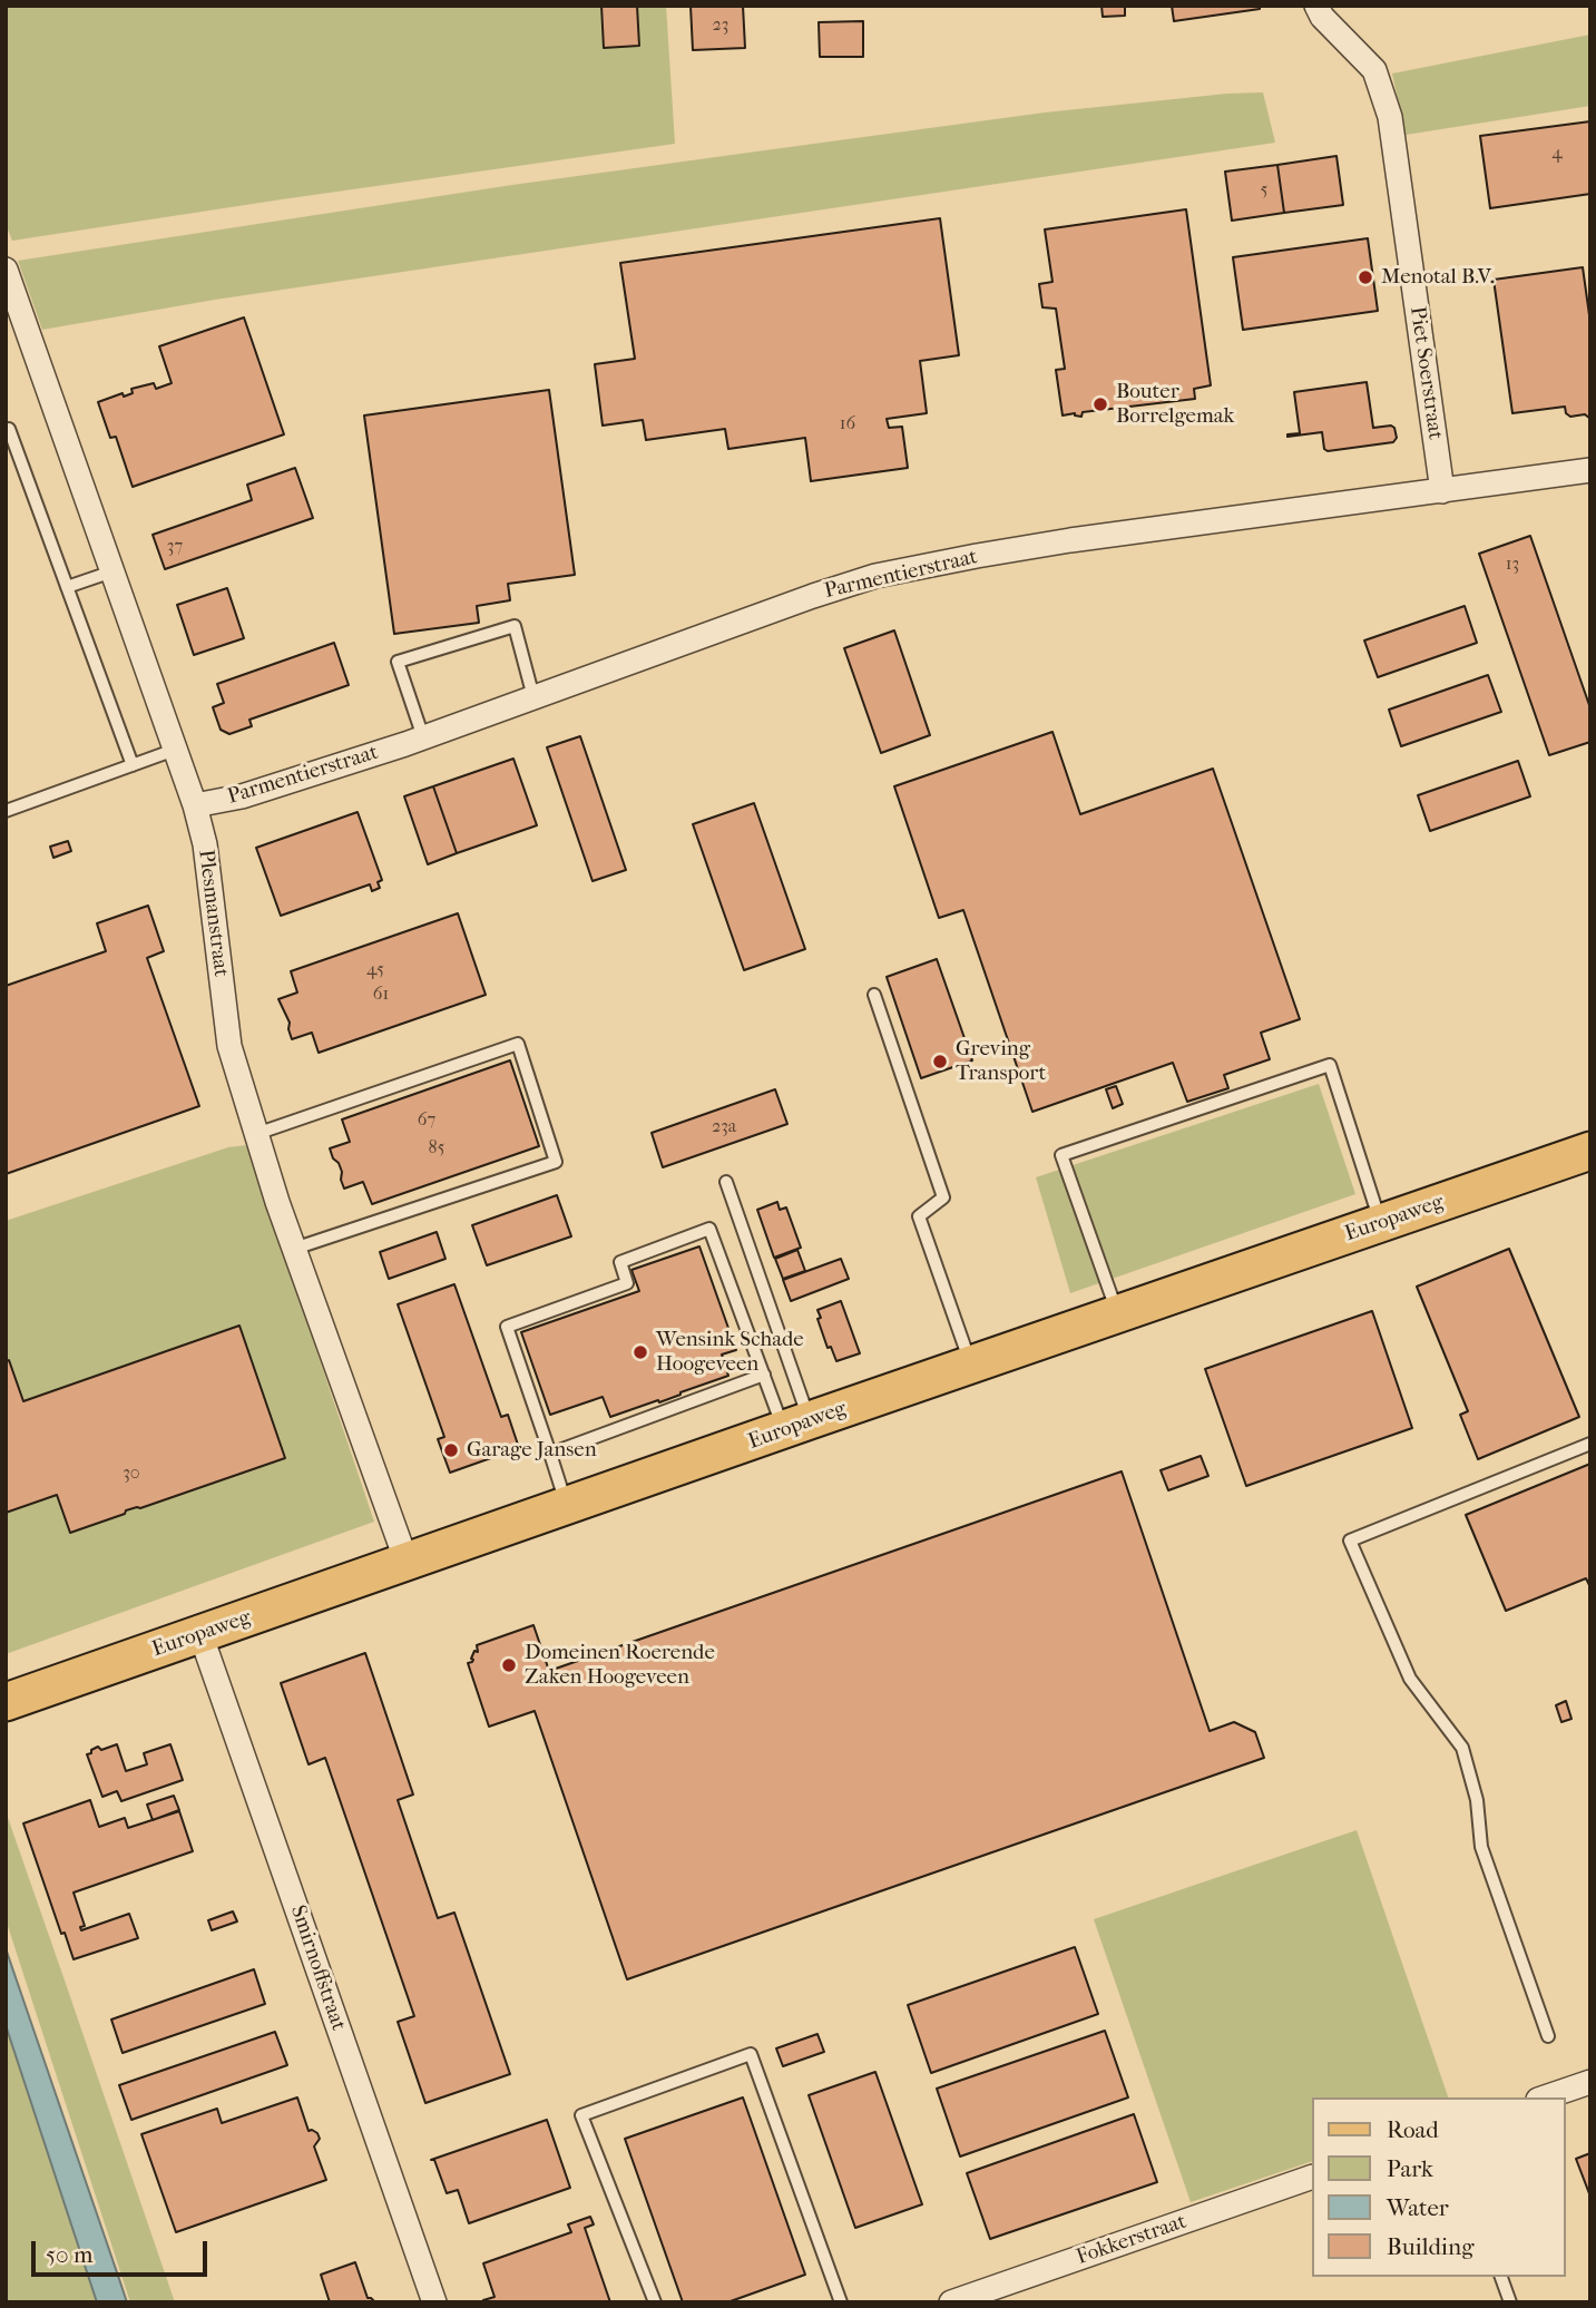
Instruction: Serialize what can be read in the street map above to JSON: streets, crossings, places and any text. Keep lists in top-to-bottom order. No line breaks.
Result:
{"streets":{"main road":["Europaweg"],"street":["Piet Soerstraat","Parmentierstraat","Plesmanstraat","Smirnoffstraat","Fokkerstraat"]},"crossings":[["Piet Soerstraat","Parmentierstraat"],["Parmentierstraat","Plesmanstraat"],["Plesmanstraat","Europaweg"],["Europaweg","Smirnoffstraat"]],"places":["Menotal B.V.","Bouter Borrelgemak","Greving Transport","Wensink Schade Hoogeveen","Garage Jansen","Domeinen Roerende Zaken Hoogeveen"],"house_numbers":["23","4","5","16","37","13","45","61","67","23a","85","30"],"legend":["Road","Park","Water","Building"],"scale_bar":"50 m"}
